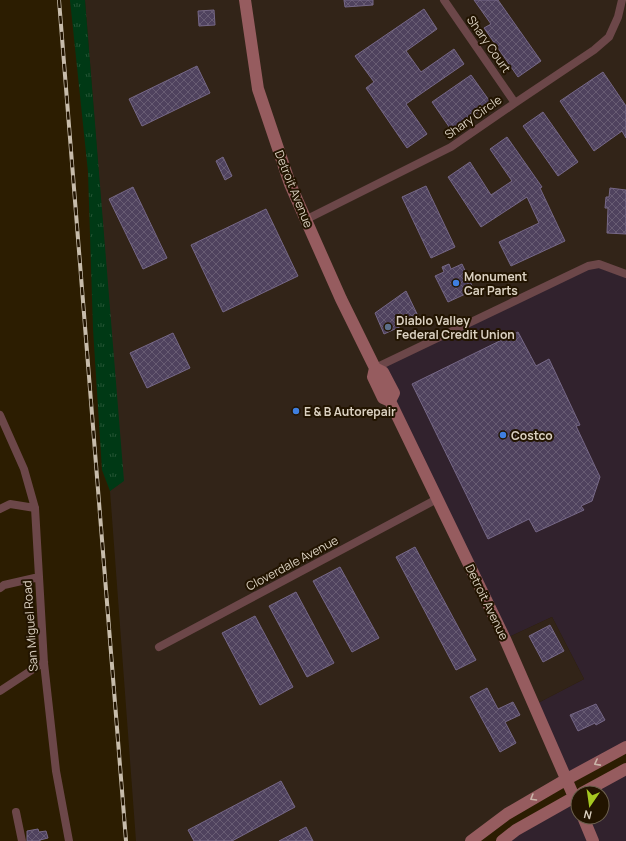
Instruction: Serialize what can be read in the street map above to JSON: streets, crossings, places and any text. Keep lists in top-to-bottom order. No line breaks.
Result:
{"streets":{"street":["Shary Court","Shary Circle","Detroit Avenue","Cloverdale Avenue","San Miguel Road"]},"crossings":[["Shary Court","Shary Circle"],["Shary Circle","Detroit Avenue"],["Detroit Avenue","Cloverdale Avenue"]],"places":["Monument Car Parts","Diablo Valley Federal Credit Union","E & B Autorepair","Costco"],"north":"bottom"}
